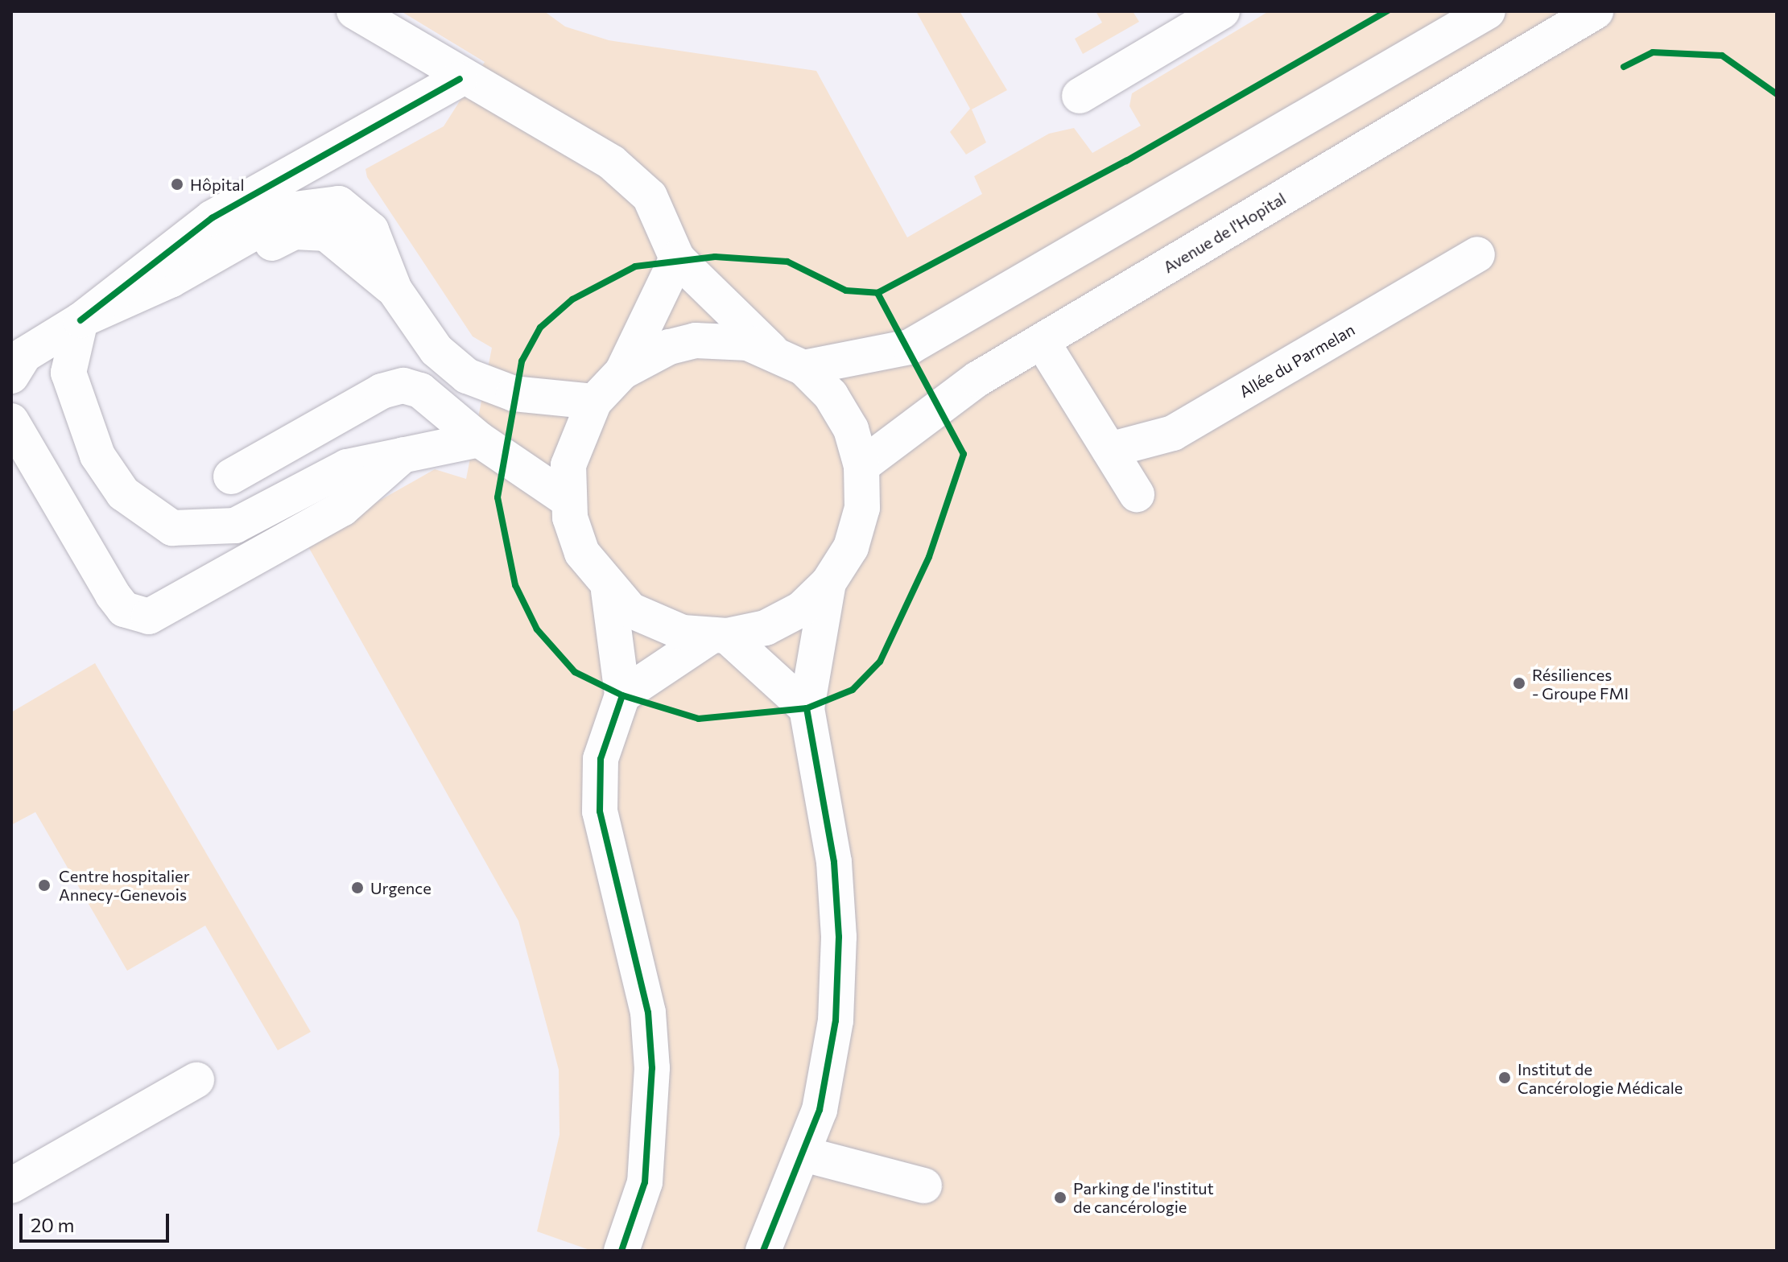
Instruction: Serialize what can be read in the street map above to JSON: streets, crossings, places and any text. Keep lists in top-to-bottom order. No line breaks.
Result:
{"streets":{"street":["Avenue de l'Hopital","Allée du Parmelan"]},"places":["Hôpital","Résiliences - Groupe FMI","Centre hospitalier Annecy-Genevois","Urgence","Institut de Cancérologie Médicale","Parking de l'institut de cancérologie"],"scale_bar":"20 m"}
